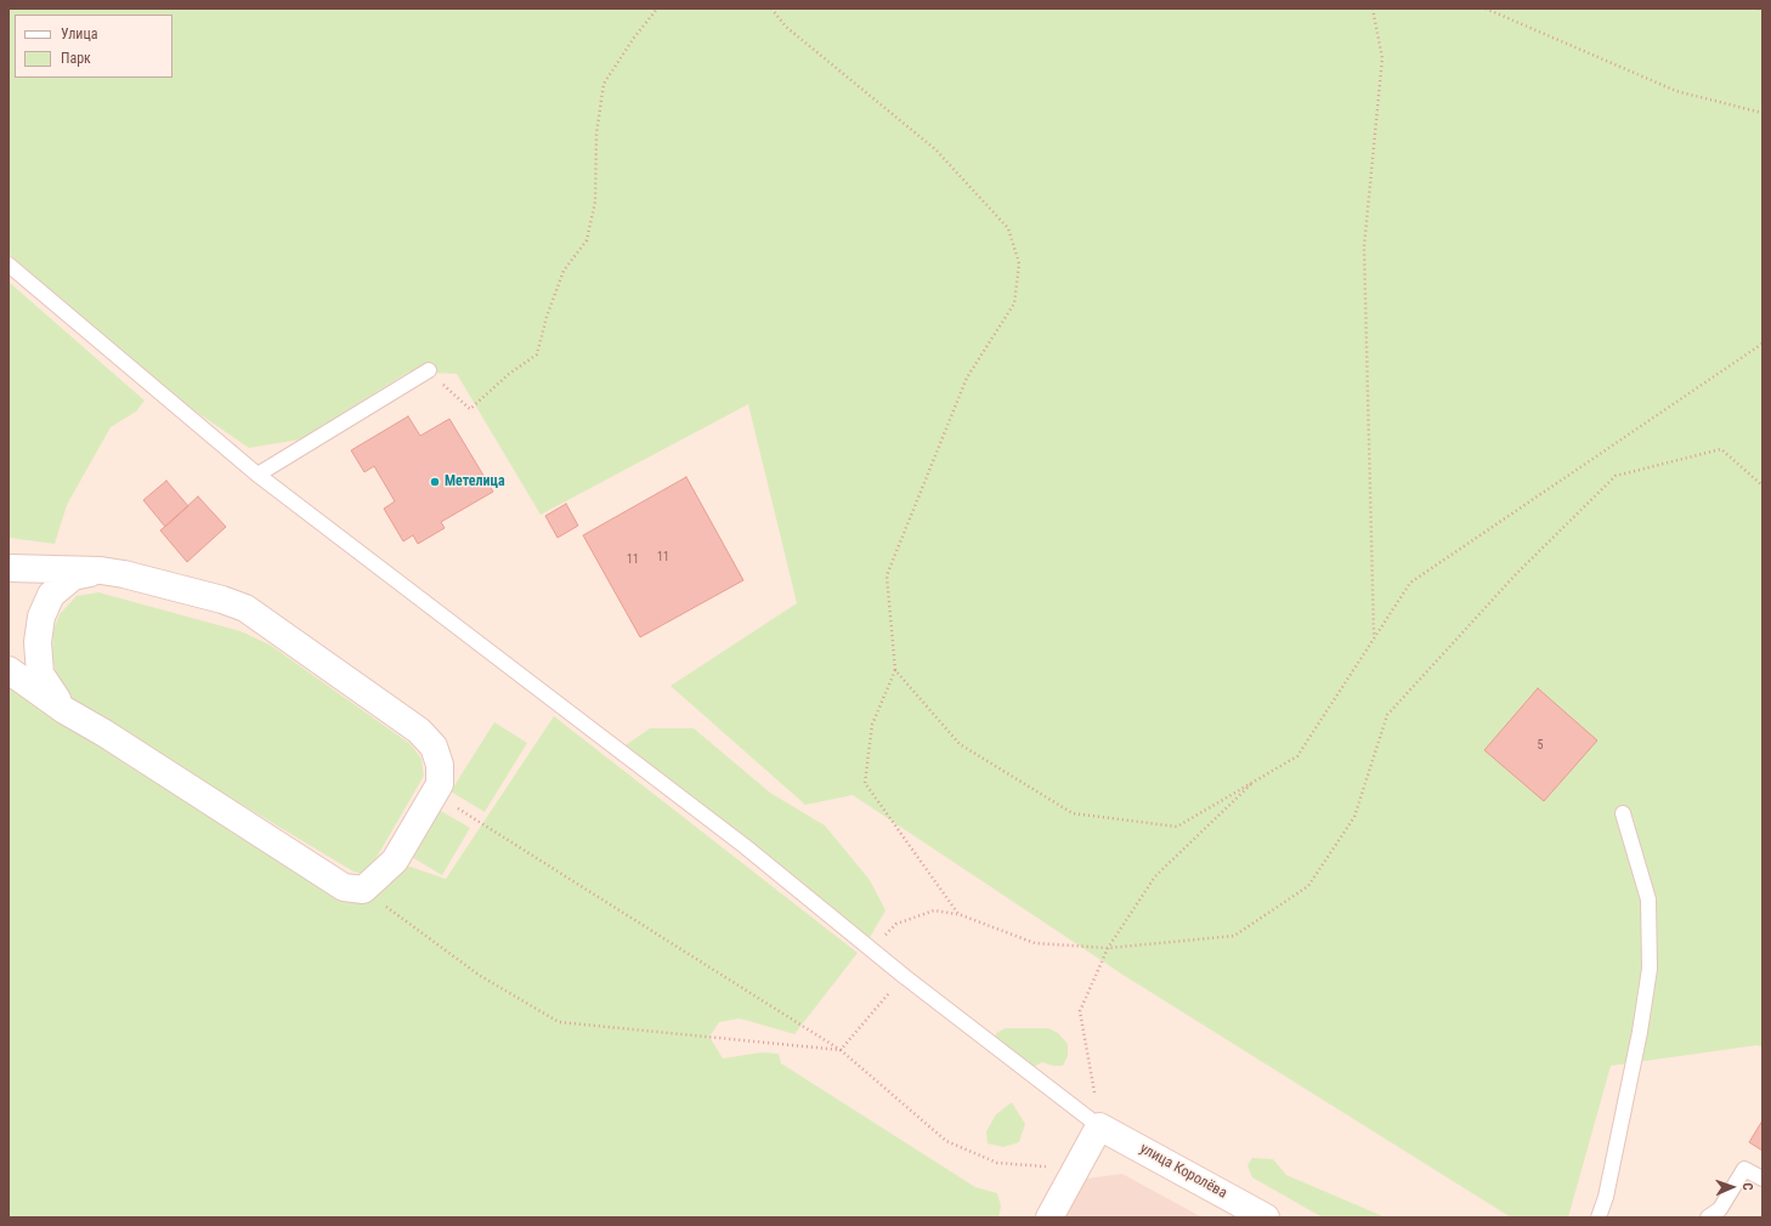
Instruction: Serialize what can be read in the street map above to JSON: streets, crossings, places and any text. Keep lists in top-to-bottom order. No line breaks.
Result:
{"streets":{"street":["улица Королёва"]},"places":["Метелица"],"house_numbers":["11","11","5"],"legend":["Улица","Парк"],"north":"right"}
